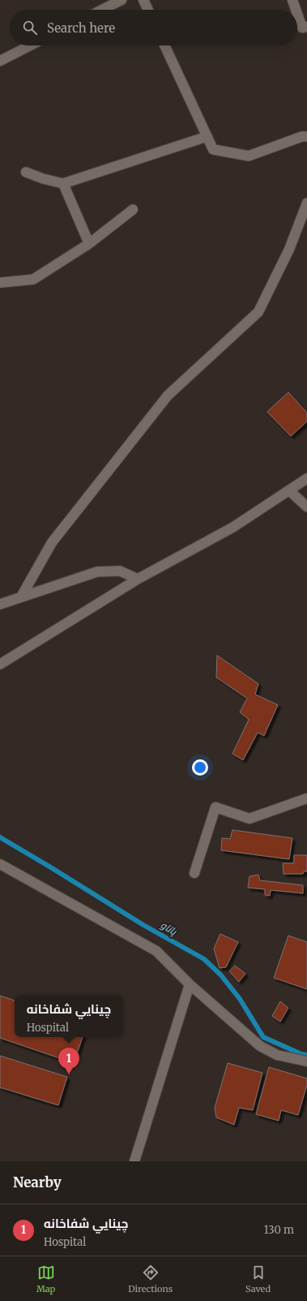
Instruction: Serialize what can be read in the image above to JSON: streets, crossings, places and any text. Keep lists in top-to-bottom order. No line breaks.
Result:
{"water":["پاتاو"],"page":{"search":"Search here","popup":["چينايي شفاخانه","Hospital"],"pins":"1","heading":"Nearby","list":[{"mark":"1","name":"چينايي شفاخانه","note":"Hospital","value":"130 m"}],"nav":["Map","Directions","Saved"]}}
